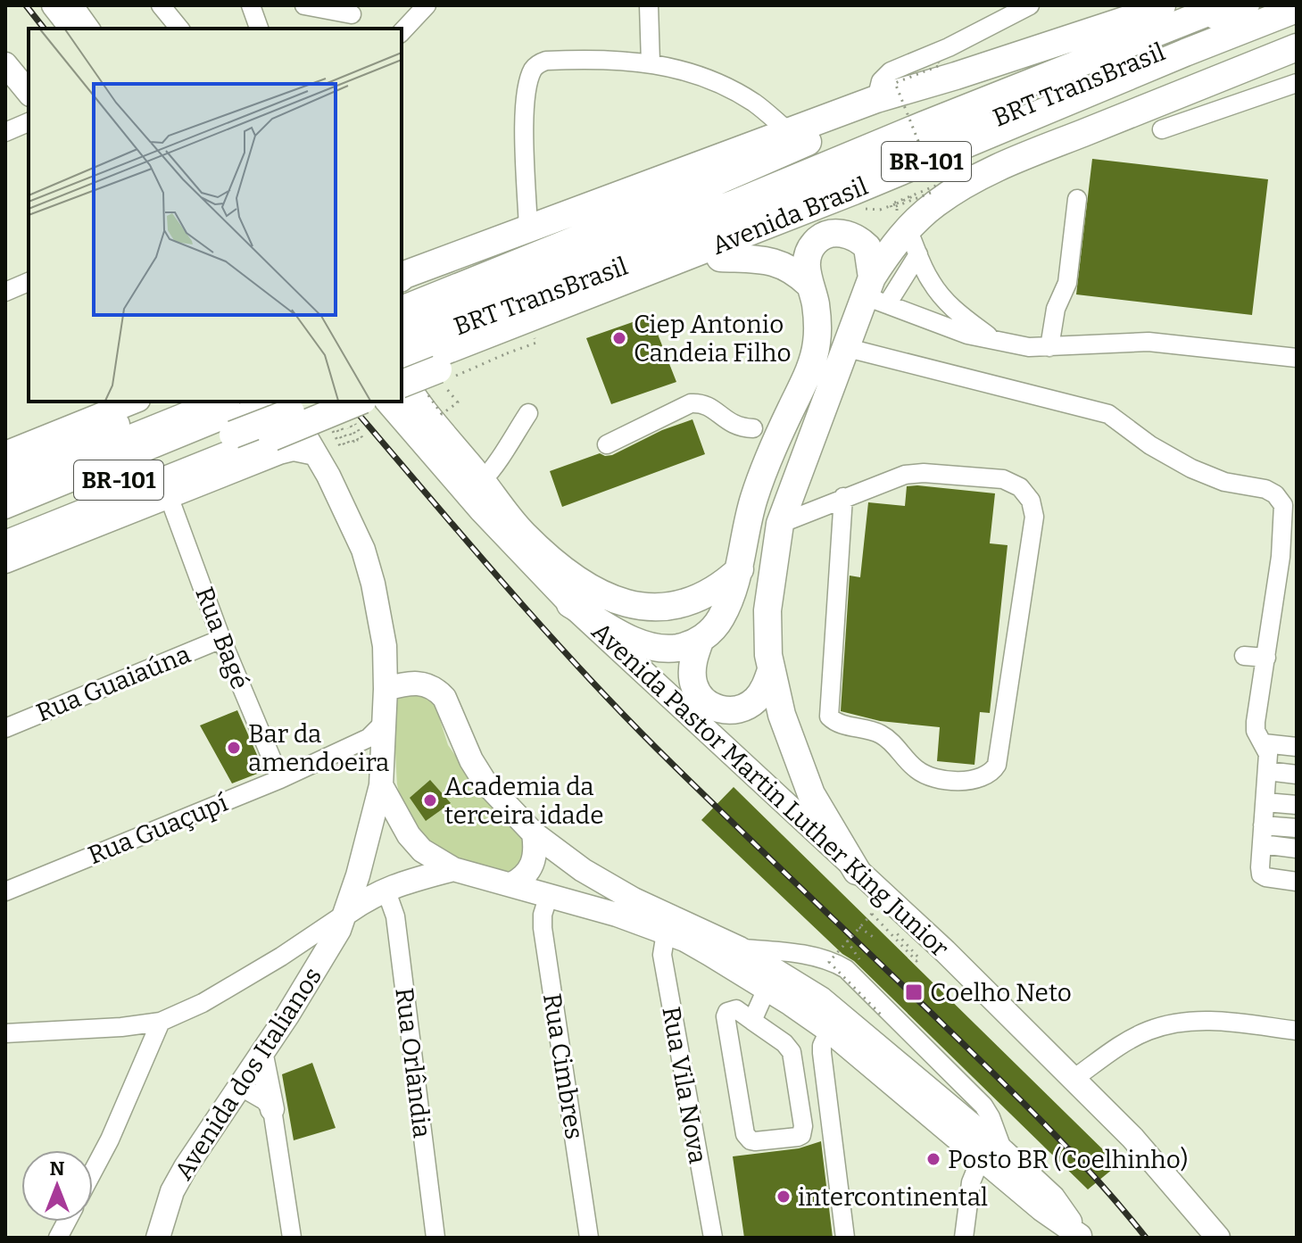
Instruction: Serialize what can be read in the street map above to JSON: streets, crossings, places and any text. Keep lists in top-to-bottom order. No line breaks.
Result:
{"streets":{"highway":["BR-101","Avenida Brasil"],"main road":["Avenida Pastor Martin Luther King Junior","Avenida dos Italianos"],"street":["BRT TransBrasil","Rua Bagé","Rua Guaiaúna","Rua Guaçupí","Rua Orlândia","Rua Cimbres","Rua Vila Nova"]},"crossings":[["BRT TransBrasil","Avenida Brasil"],["Rua Bagé","Rua Guaiaúna"],["Rua Bagé","Rua Guaçupí"],["Rua Orlândia","Avenida dos Italianos"]],"places":{"other":["Ciep Antonio Candeia Filho","Bar da amendoeira","Academia da terceira idade","Posto BR (Coelhinho)","intercontinental"],"transit":["Coelho Neto"]},"north":"top"}
